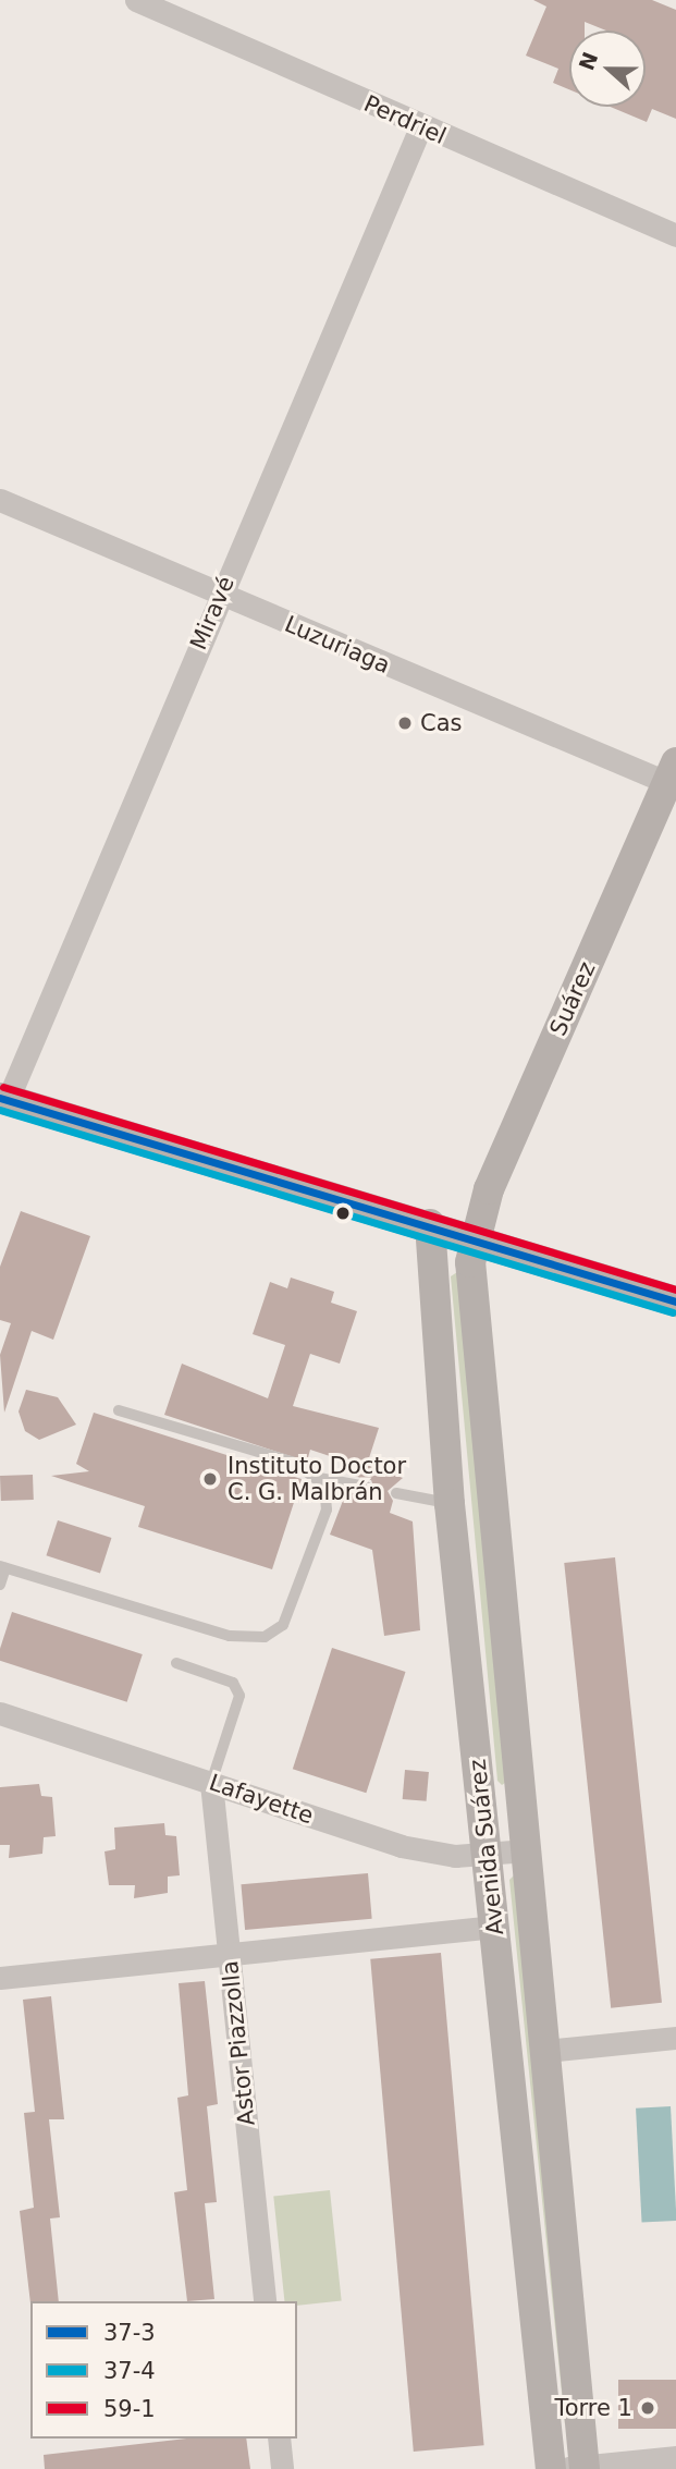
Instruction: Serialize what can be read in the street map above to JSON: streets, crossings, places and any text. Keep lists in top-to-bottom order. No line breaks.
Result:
{"streets":{"street":["Perdriel","Miravé","Luzuriaga","Suárez","Lafayette","Avenida Suárez","Astor Piazzolla"]},"crossings":[["Perdriel","Miravé"],["Miravé","Luzuriaga"],["Luzuriaga","Suárez"],["Suárez","Avenida Suárez"],["Lafayette","Avenida Suárez"],["Lafayette","Astor Piazzolla"]],"places":["Cas","Instituto Doctor C. G. Malbrán","Torre 1"],"lines":["transit line 59-1","transit line 37-3","transit line 37-4"],"legend":["37-3","37-4","59-1"],"north":"left"}
